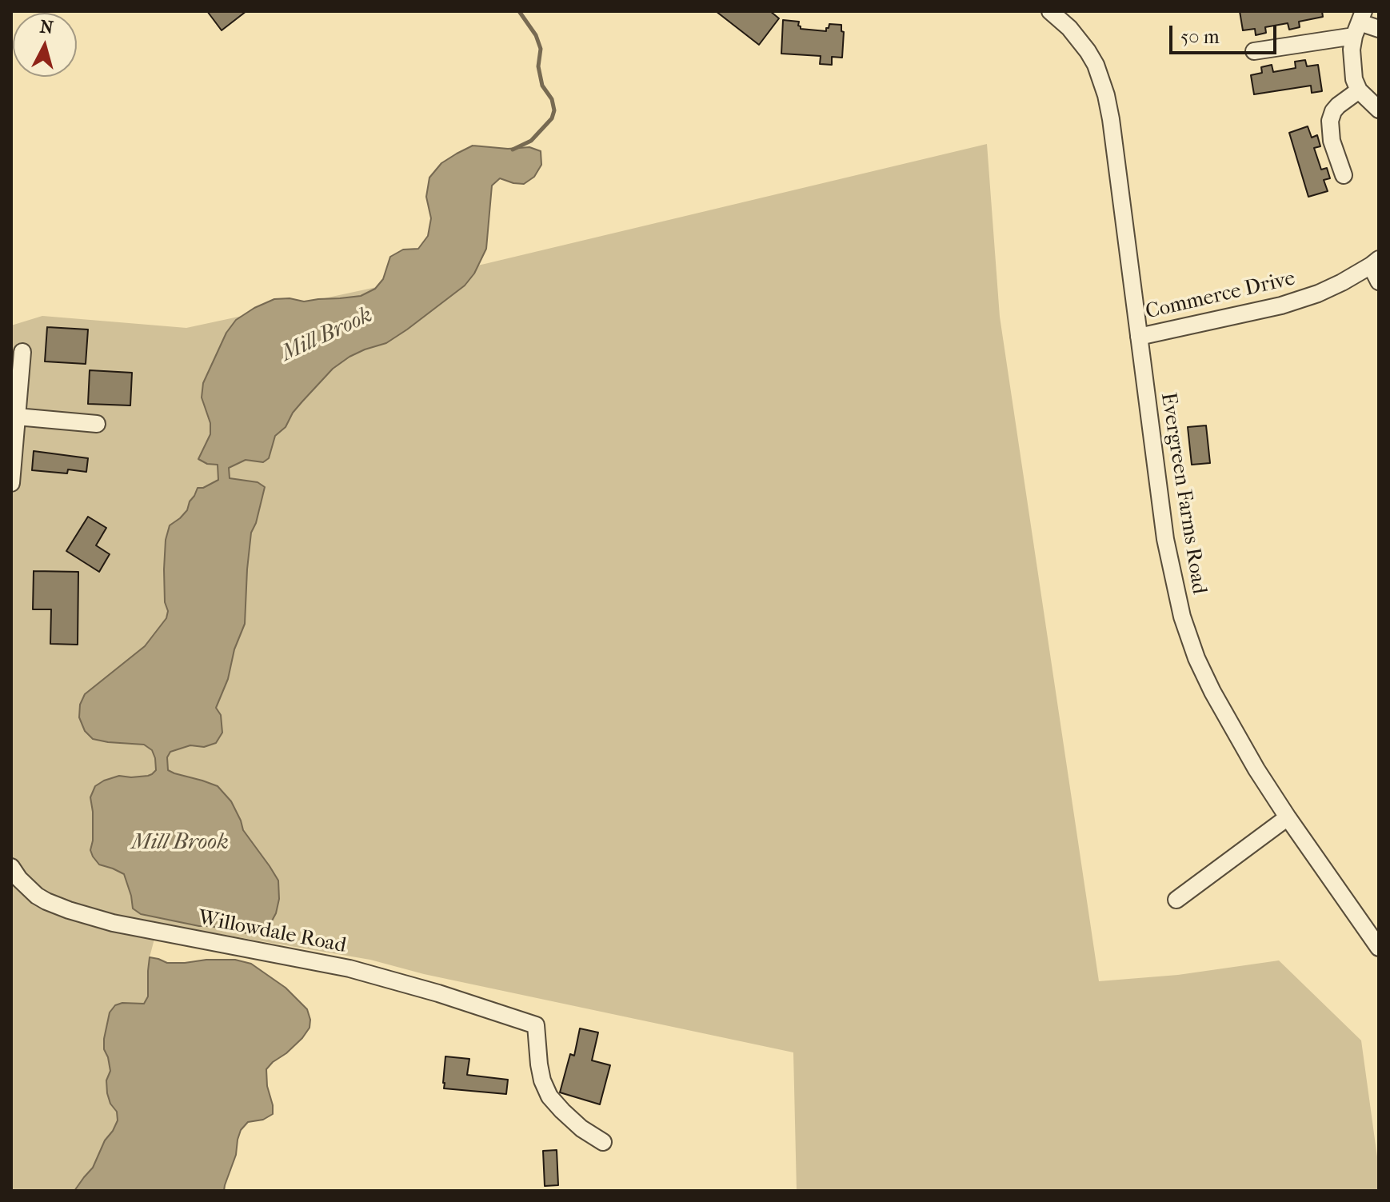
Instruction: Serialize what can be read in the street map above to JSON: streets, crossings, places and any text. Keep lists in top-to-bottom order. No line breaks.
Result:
{"streets":{"street":["Commerce Drive","Evergreen Farms Road","Willowdale Road"]},"crossings":[["Commerce Drive","Evergreen Farms Road"]],"water":["Mill Brook"],"scale_bar":"50 m","north":"top"}
